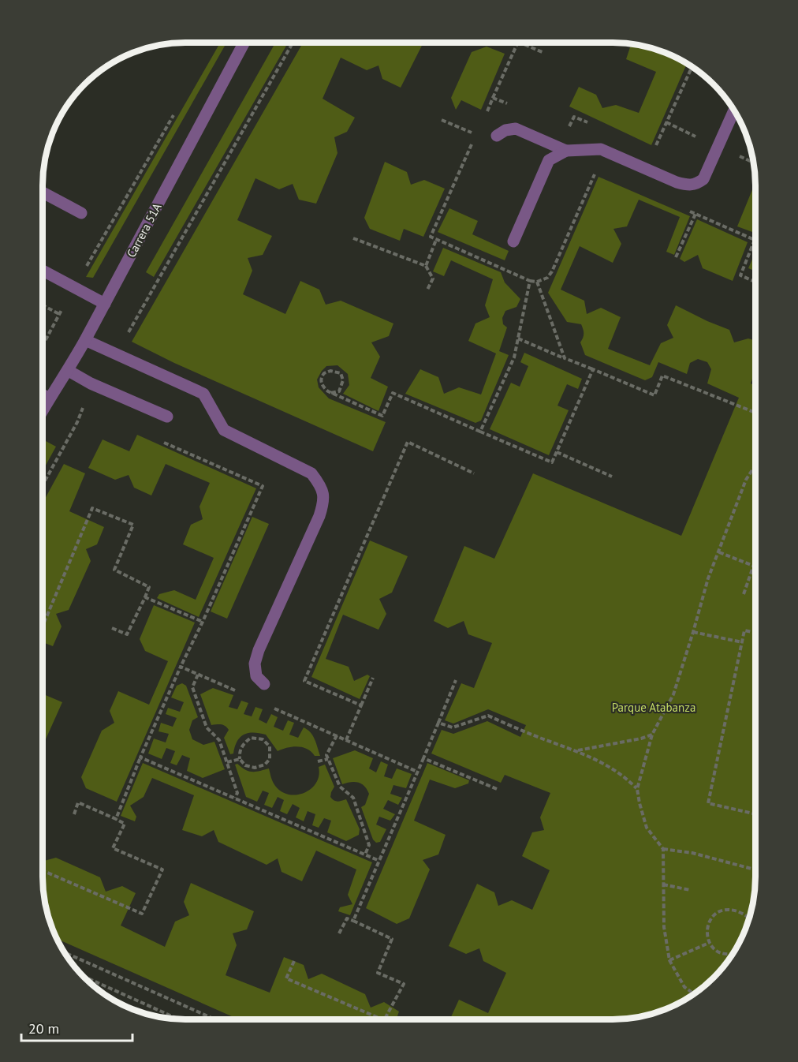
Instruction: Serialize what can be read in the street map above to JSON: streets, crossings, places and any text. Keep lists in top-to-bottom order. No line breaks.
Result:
{"streets":{"street":["Carrera 51A"]},"parks":["Parque Atabanza"],"scale_bar":"20 m"}
